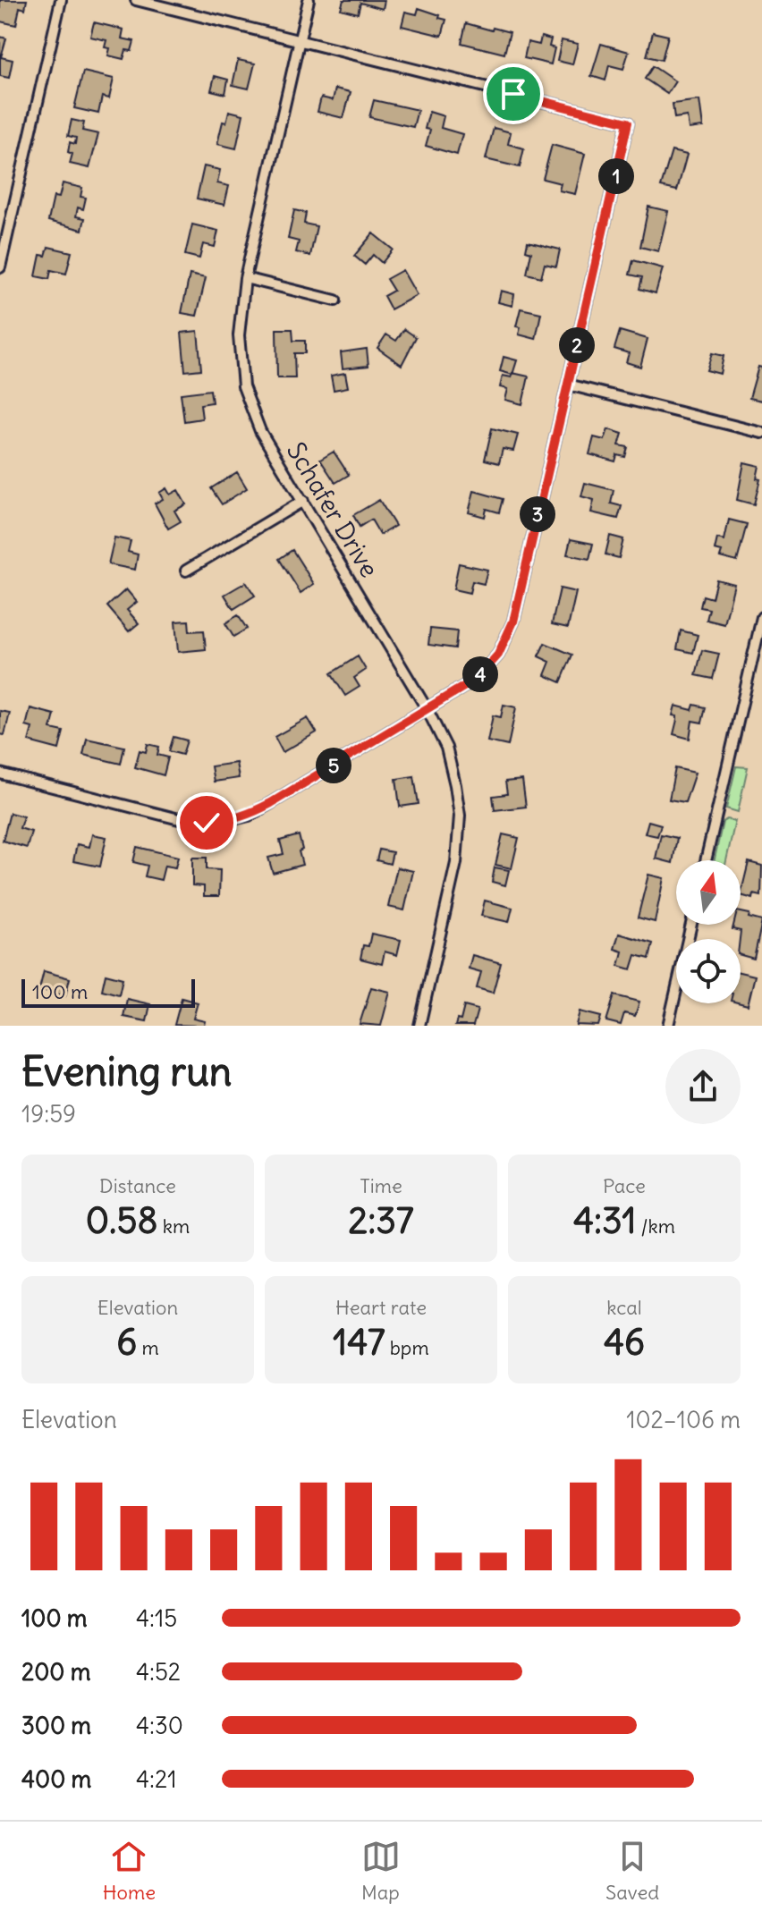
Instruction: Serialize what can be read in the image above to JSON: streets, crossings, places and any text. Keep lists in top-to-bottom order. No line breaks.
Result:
{"streets":{"street":["Schafer Drive"]},"scale_bar":"100 m","north":"top","page":{"pins":["1","2","3","4","5"],"scale":"100 m","heading":["Evening run","19:59"],"stats":[["Distance","0.58 km"],["Time","2:37"],["Pace","4:31 /km"],["Elevation","6 m"],["Heart rate","147 bpm"],["kcal","46"]],"chart":["Elevation","102–106 m"],"list":[{"name":"100 m","note":"4:15"},{"name":"200 m","note":"4:52"},{"name":"300 m","note":"4:30"},{"name":"400 m","note":"4:21"}],"tabs":["Home","Map","Saved"]}}
